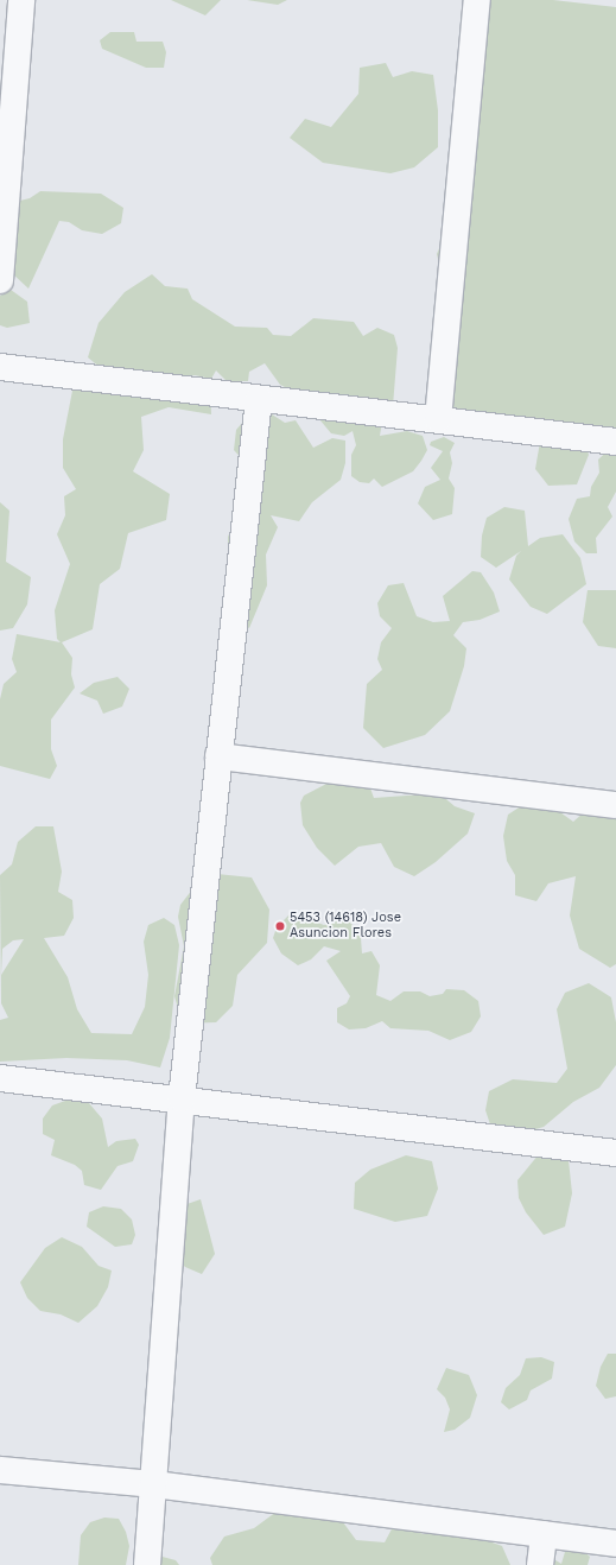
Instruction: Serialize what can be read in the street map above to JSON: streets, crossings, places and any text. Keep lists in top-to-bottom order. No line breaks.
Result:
{"places":["5453 (14618) Jose Asuncion Flores"]}
